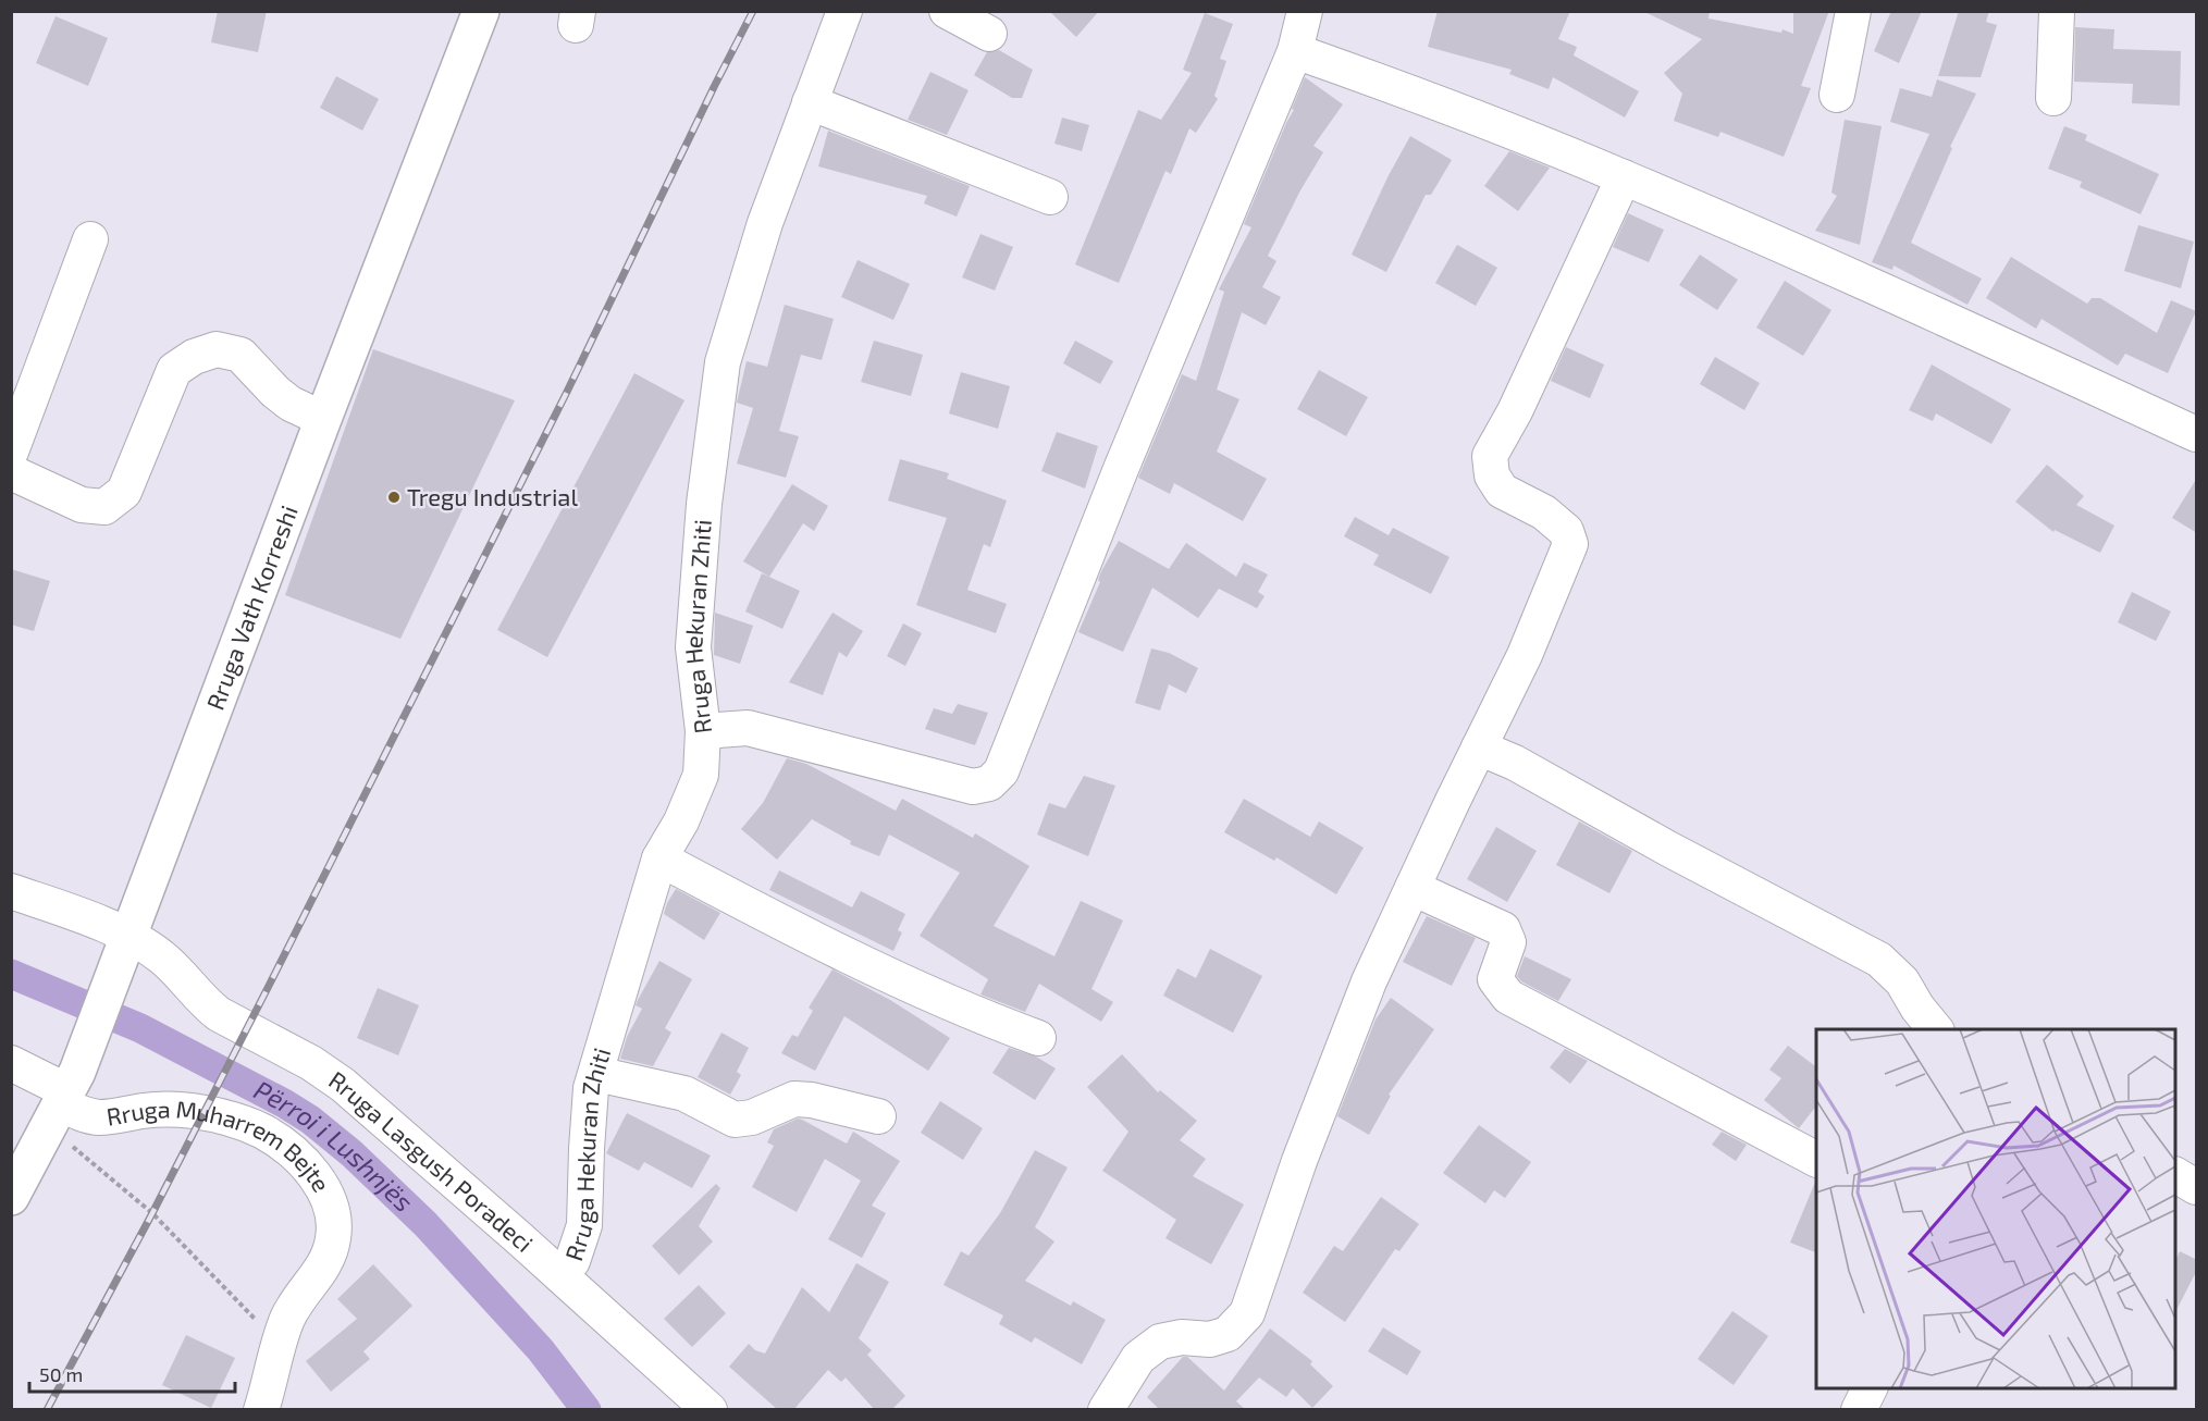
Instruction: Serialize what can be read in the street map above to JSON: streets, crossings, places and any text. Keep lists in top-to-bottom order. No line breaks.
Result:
{"streets":{"main road":["Rruga Vath Korreshi"],"street":["Rruga Hekuran Zhiti","Rruga Muharrem Bejte","Rruga Lasgush Poradeci"]},"crossings":[["Rruga Vath Korreshi","Rruga Muharrem Bejte"],["Rruga Vath Korreshi","Rruga Lasgush Poradeci"],["Rruga Hekuran Zhiti","Rruga Lasgush Poradeci"]],"water":["Përroi i Lushnjës"],"places":["Tregu Industrial"],"scale_bar":"50 m"}
